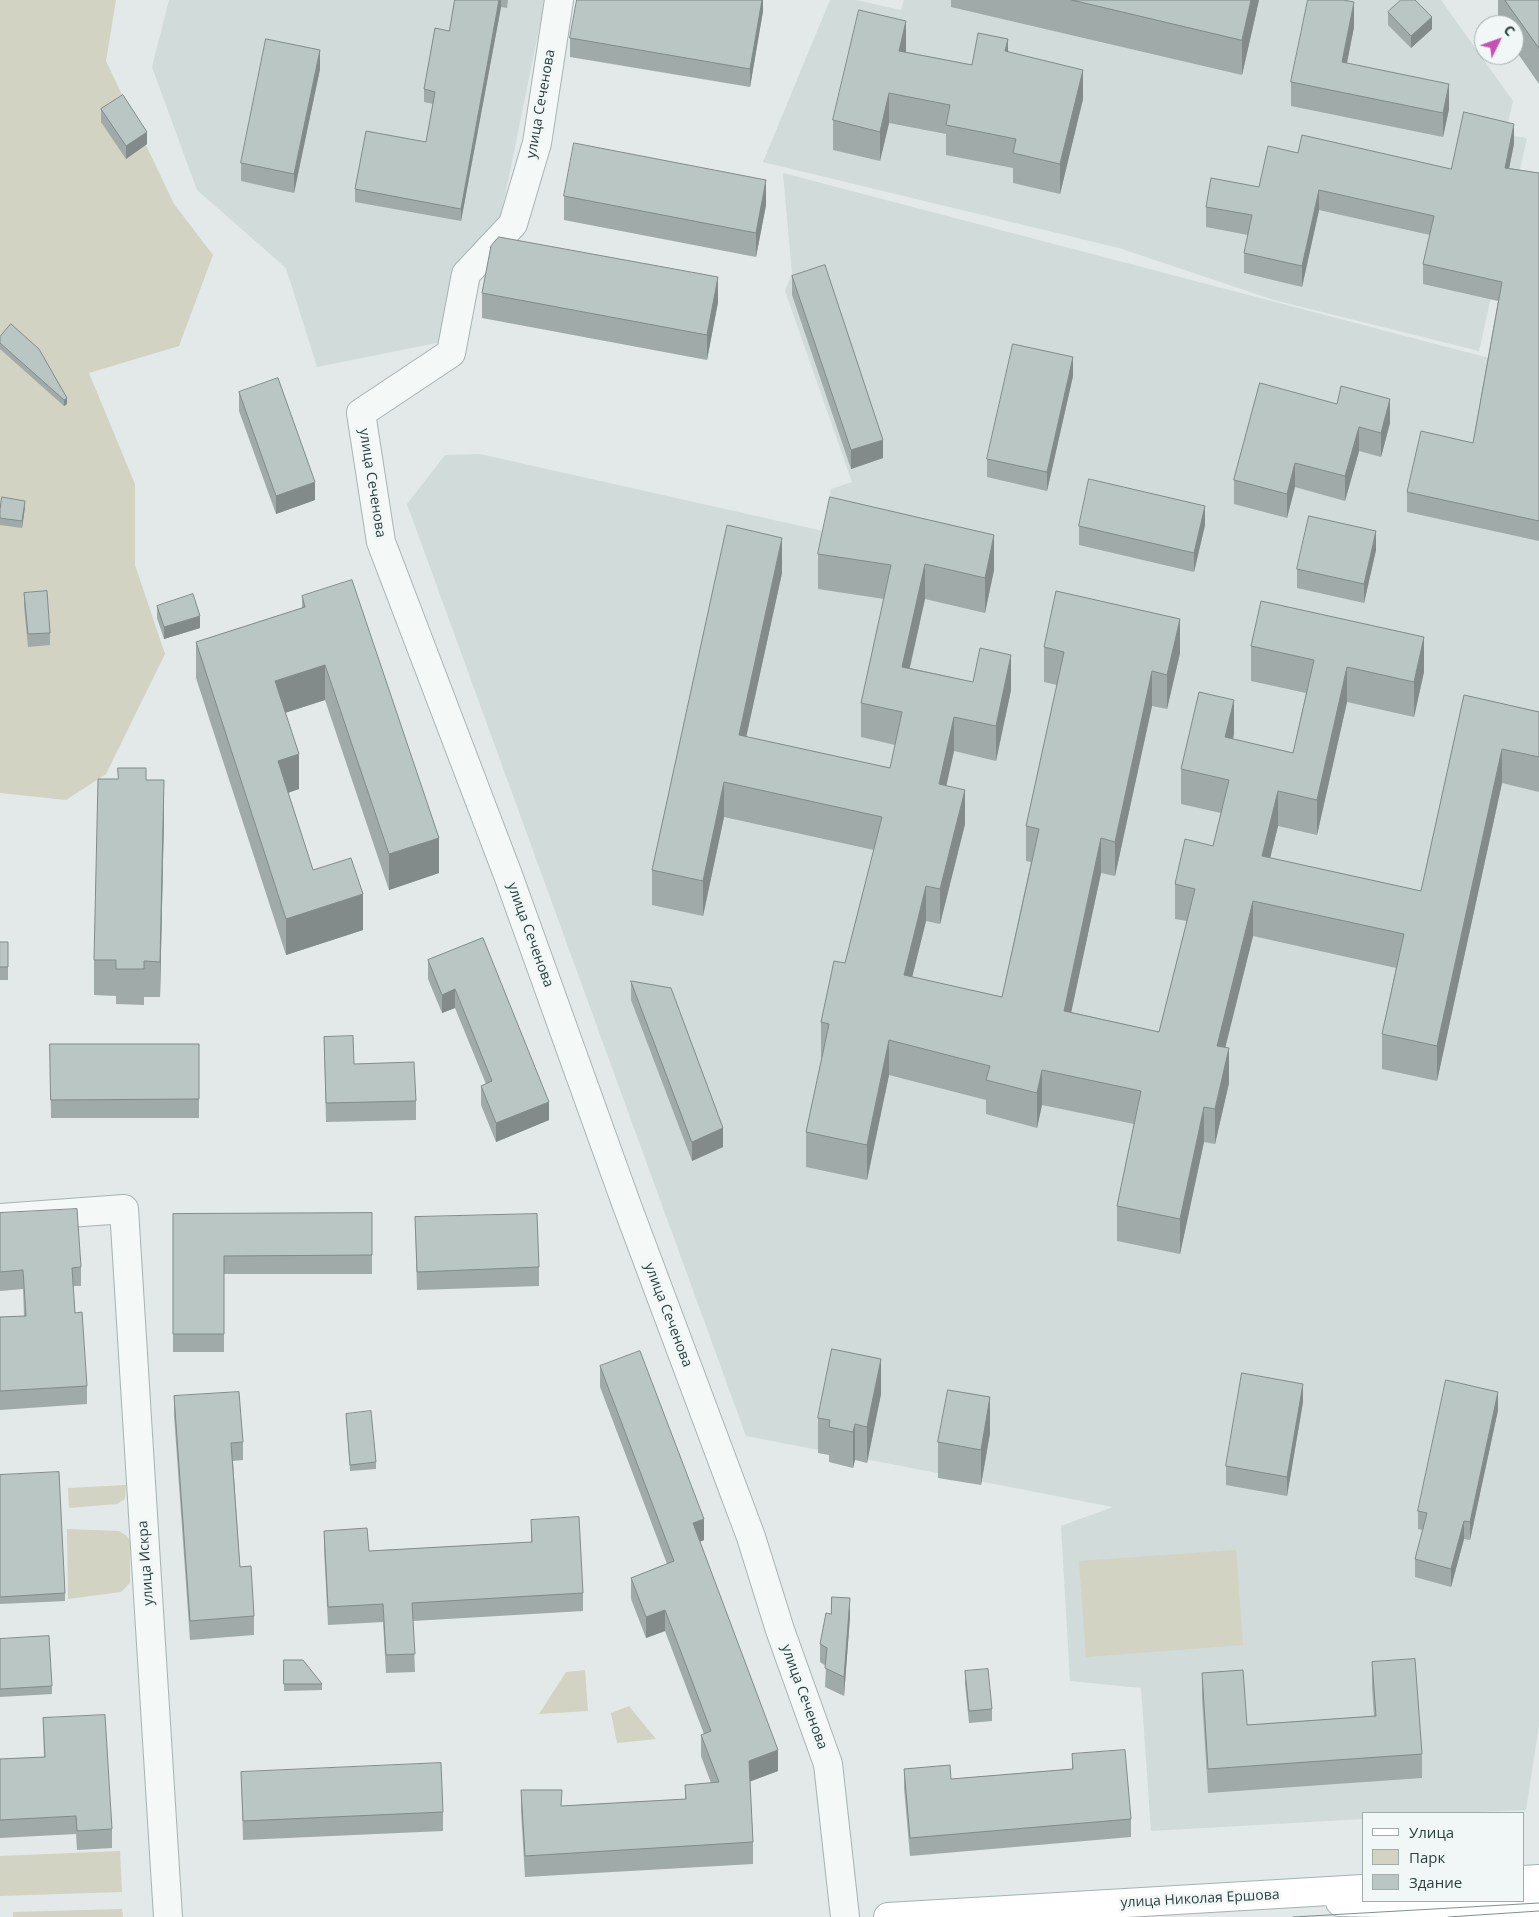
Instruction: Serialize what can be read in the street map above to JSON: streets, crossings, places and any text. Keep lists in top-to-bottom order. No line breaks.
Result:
{"streets":{"main road":["улица Николая Ершова"],"street":["улица Сеченова","улица Искра"]},"legend":["Улица","Парк","Здание"],"north":"top right"}
